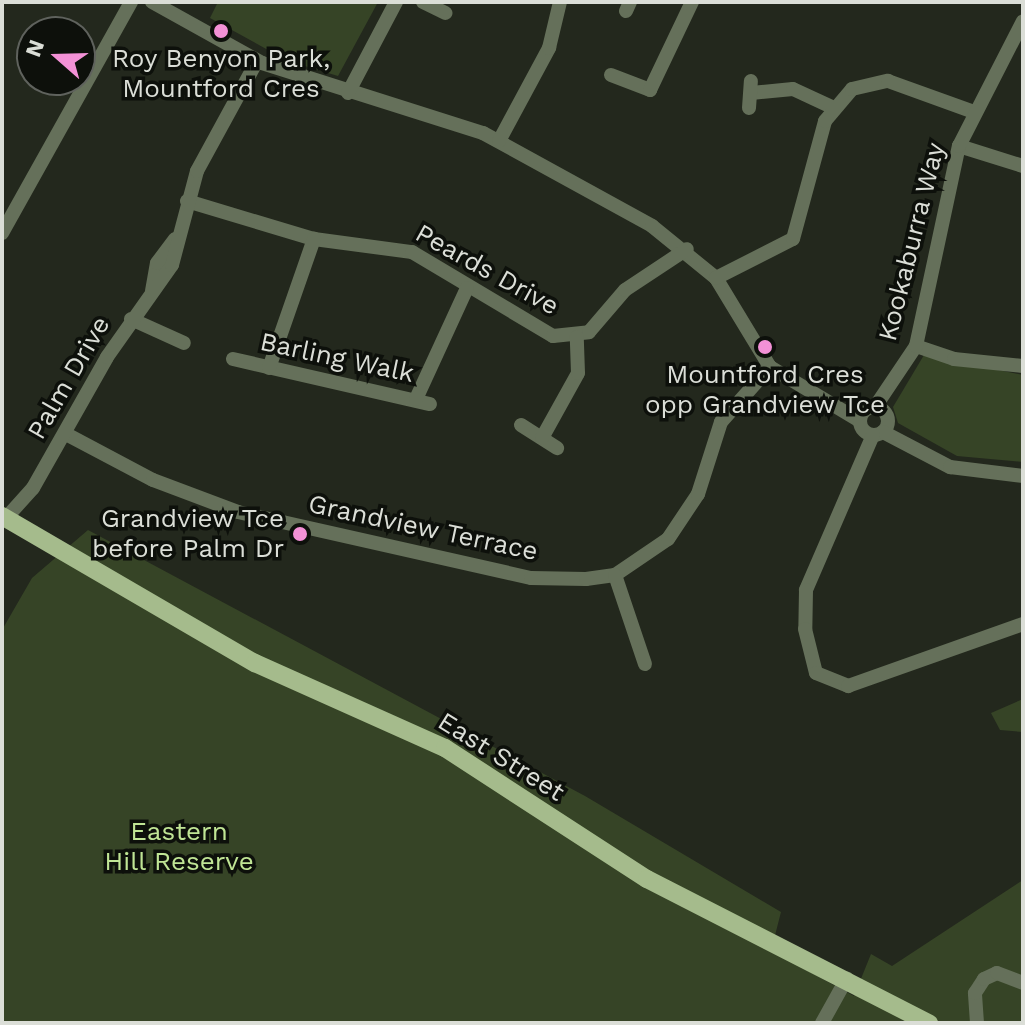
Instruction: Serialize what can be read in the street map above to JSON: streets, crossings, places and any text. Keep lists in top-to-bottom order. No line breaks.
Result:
{"streets":{"main road":["East Street"],"street":["Kookaburra Way","Peards Drive","Barling Walk","Palm Drive","Grandview Terrace"]},"crossings":[["Peards Drive","Barling Walk"],["Peards Drive","Palm Drive"],["Palm Drive","Grandview Terrace"],["Palm Drive","East Street"]],"parks":["Eastern Hill Reserve"],"places":["Roy Benyon Park, Mountford Cres","Mountford Cres opp Grandview Tce","Grandview Tce before Palm Dr"],"north":"left"}
